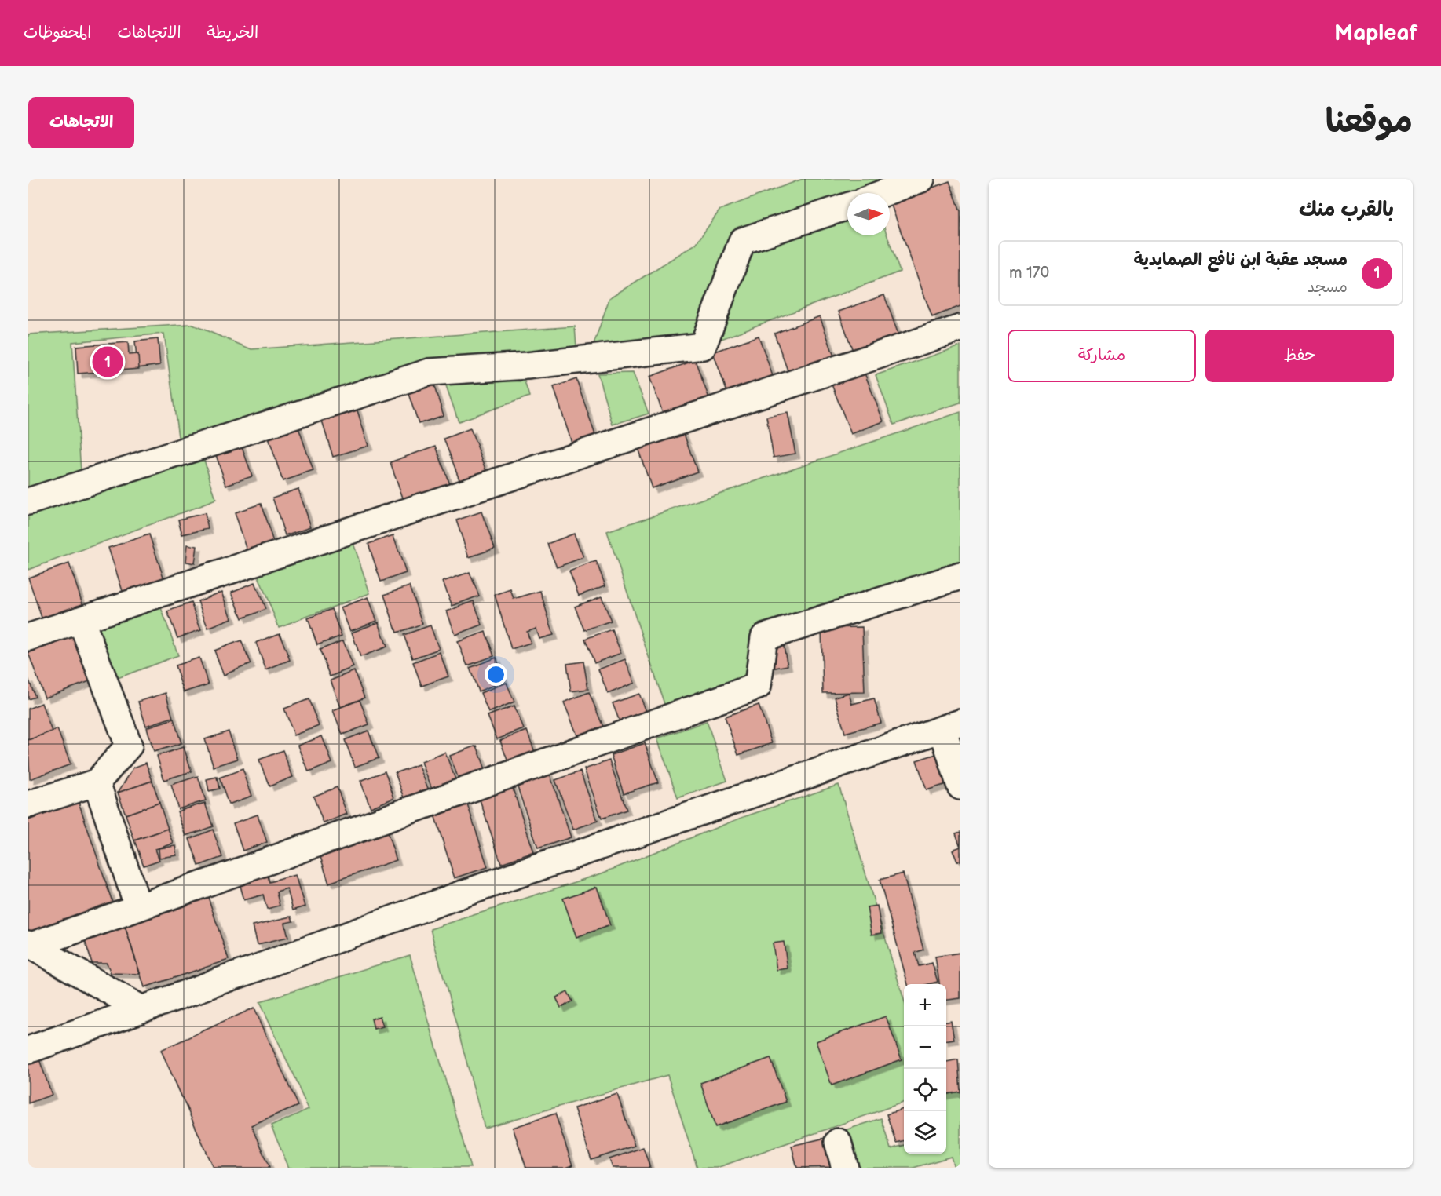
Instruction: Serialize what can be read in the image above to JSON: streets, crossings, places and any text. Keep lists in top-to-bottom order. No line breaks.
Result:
{"north":"right","page":{"header":"Mapleaf","nav":["الخريطة","الاتجاهات","المحفوظات"],"title":"موقعنا","buttons":["الاتجاهات",["حفظ","مشاركة"]],"heading":"بالقرب منك","list":[{"mark":"1","name":"مسجد عقبة ابن نافع الصمايدية","note":"مسجد","value":"170 m"}],"pins":"1","map_buttons":["+","−"]}}
